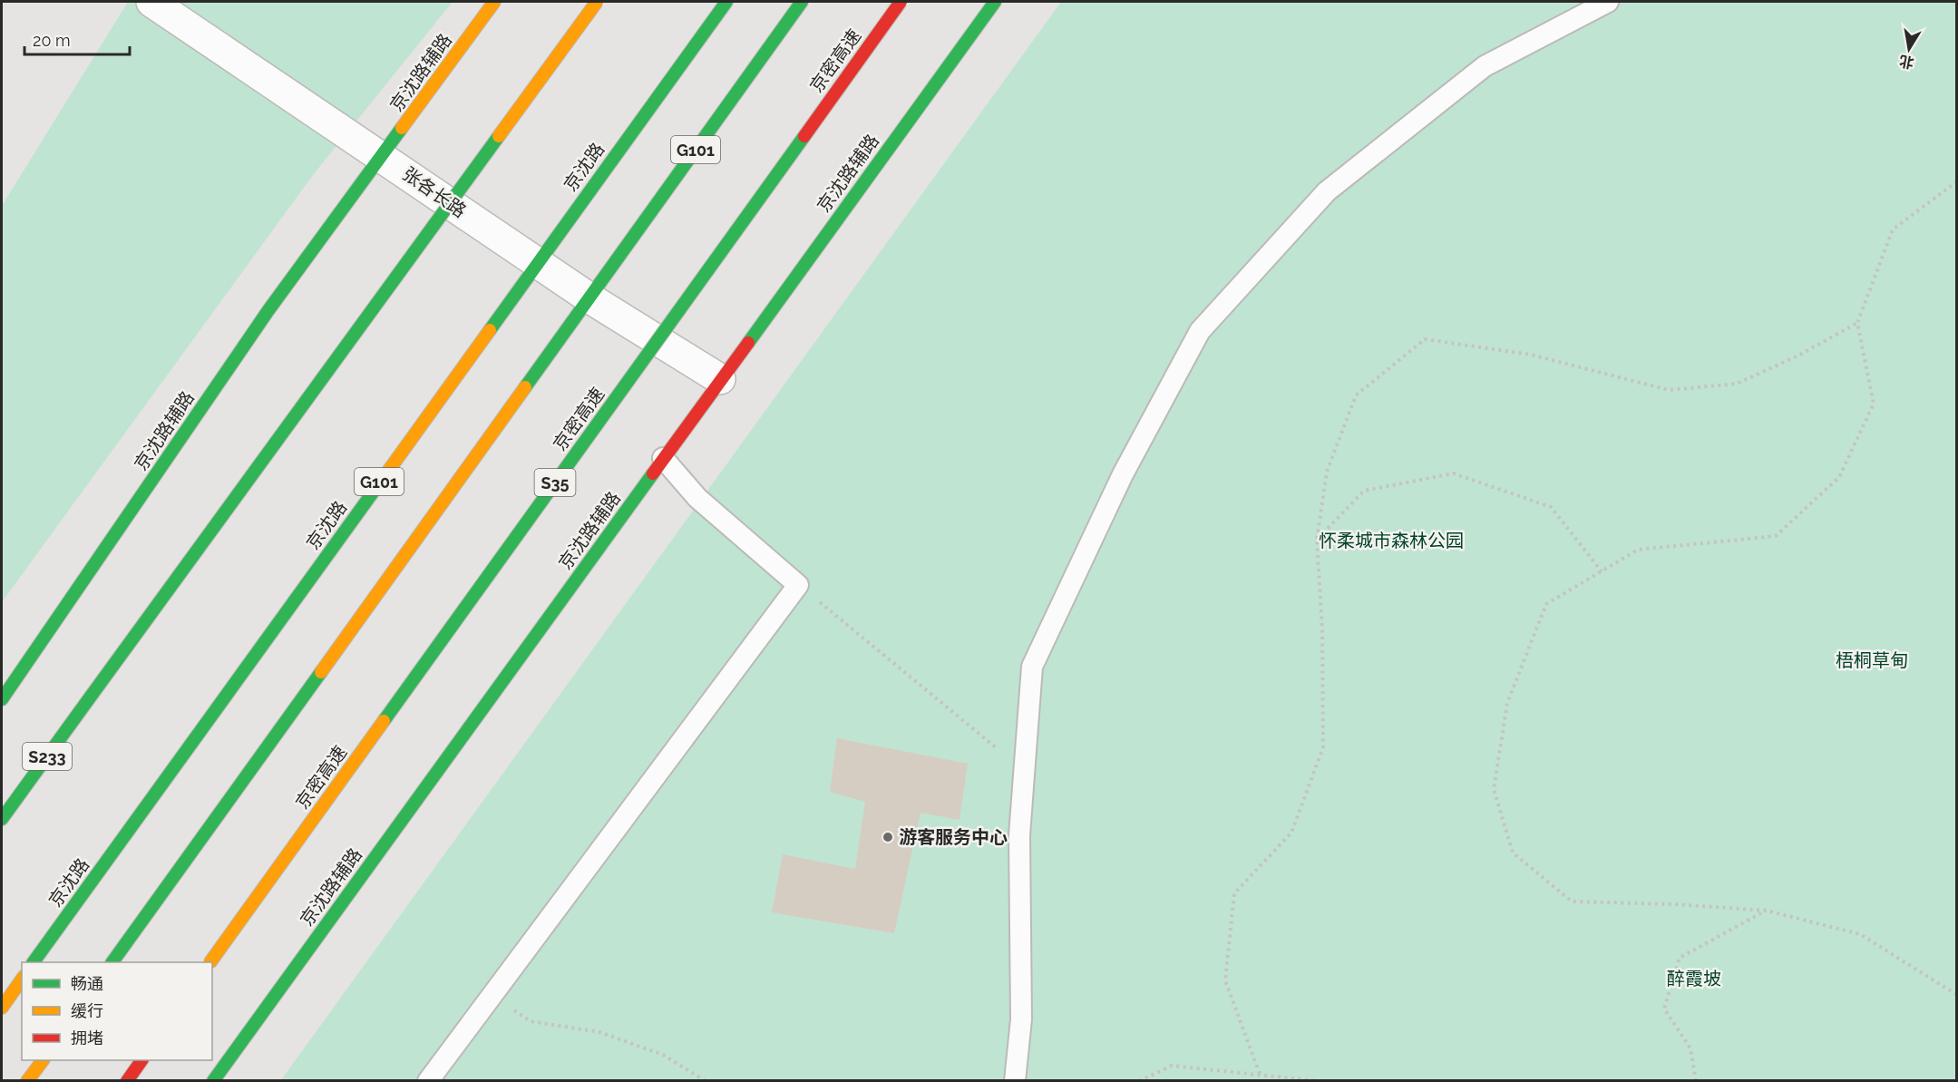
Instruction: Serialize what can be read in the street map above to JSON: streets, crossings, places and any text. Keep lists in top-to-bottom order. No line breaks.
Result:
{"streets":{"main road":["京密高速","京沈路辅路","G101","京沈路","S35","S233"],"street":["张各长路"]},"crossings":[["京沈路辅路","张各长路"],["G101","张各长路"],["京沈路","张各长路"]],"parks":["怀柔城市森林公园","梧桐草甸","醉霞坡"],"places":["游客服务中心"],"legend":["畅通","缓行","拥堵"],"scale_bar":"20 m","north":"bottom"}
